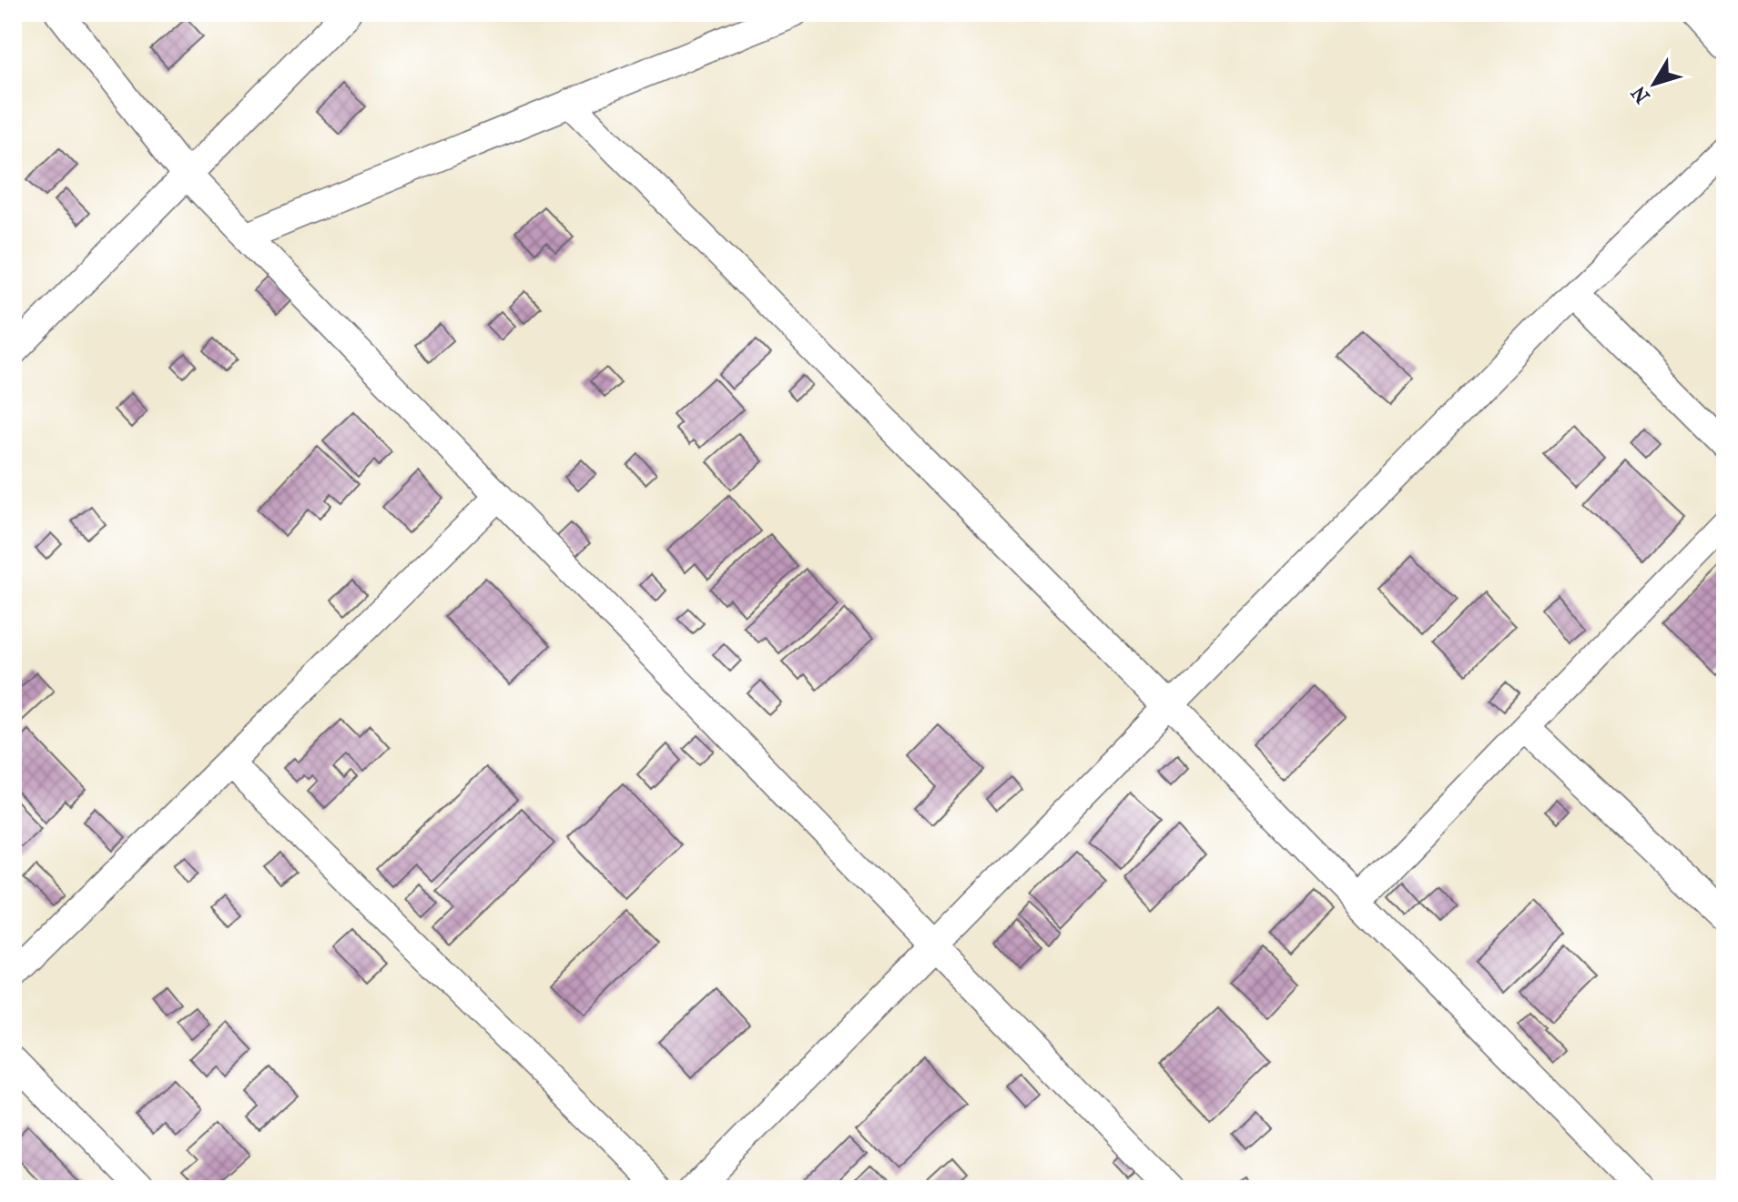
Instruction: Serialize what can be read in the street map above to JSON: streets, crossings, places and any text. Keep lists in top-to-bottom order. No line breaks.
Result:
{"north":"bottom left"}
